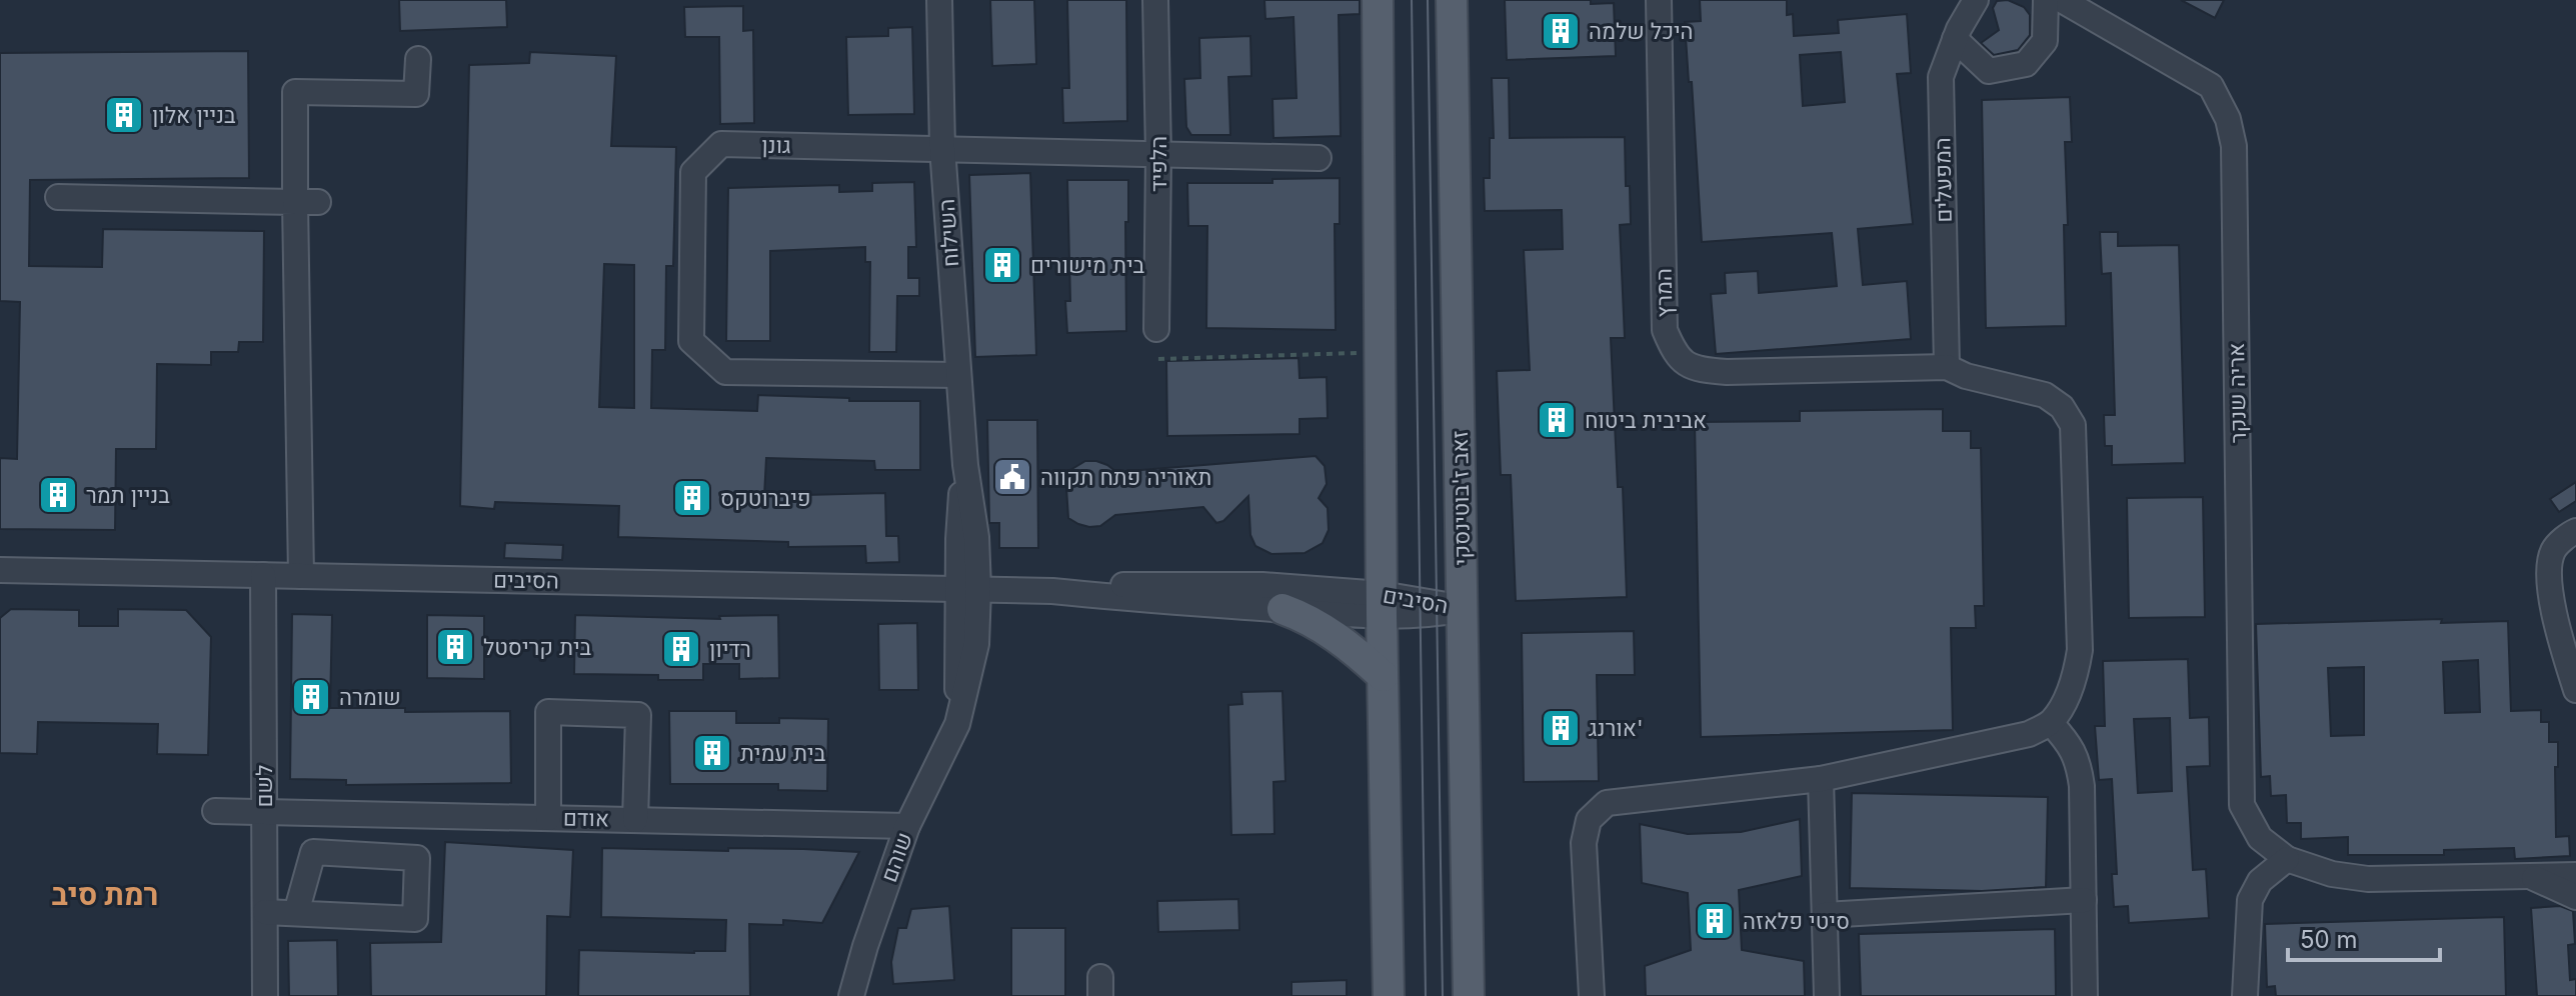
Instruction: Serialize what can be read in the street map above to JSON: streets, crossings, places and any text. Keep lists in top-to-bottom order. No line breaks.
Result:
{"streets":{"main road":["זאב ז'בוטינסקי"],"street":["גונן","הלפיד","המפעלים","השילוח","המרץ","אריה שנקר","הסיבים","לשם","אודם","שוהם"]},"crossings":[["גונן","הלפיד"],["גונן","השילוח"],["המפעלים","המרץ"],["השילוח","הסיבים"],["השילוח","שוהם"],["זאב ז'בוטינסקי","הסיבים"],["הסיבים","לשם"],["הסיבים","שוהם"],["לשם","אודם"],["אודם","שוהם"]],"districts":["רמת סיב"],"places":{"building":["היכל שלמה","בניין אלון","בית מישורים","אביבית ביטוח","בניין תמר","פיברוטקס","בית קריסטל","רדיון","שומרה","אורנג'","בית עמית","סיטי פלאזה"],"public building":["תאוריה פתח תקווה"]},"scale_bar":"50 m"}
